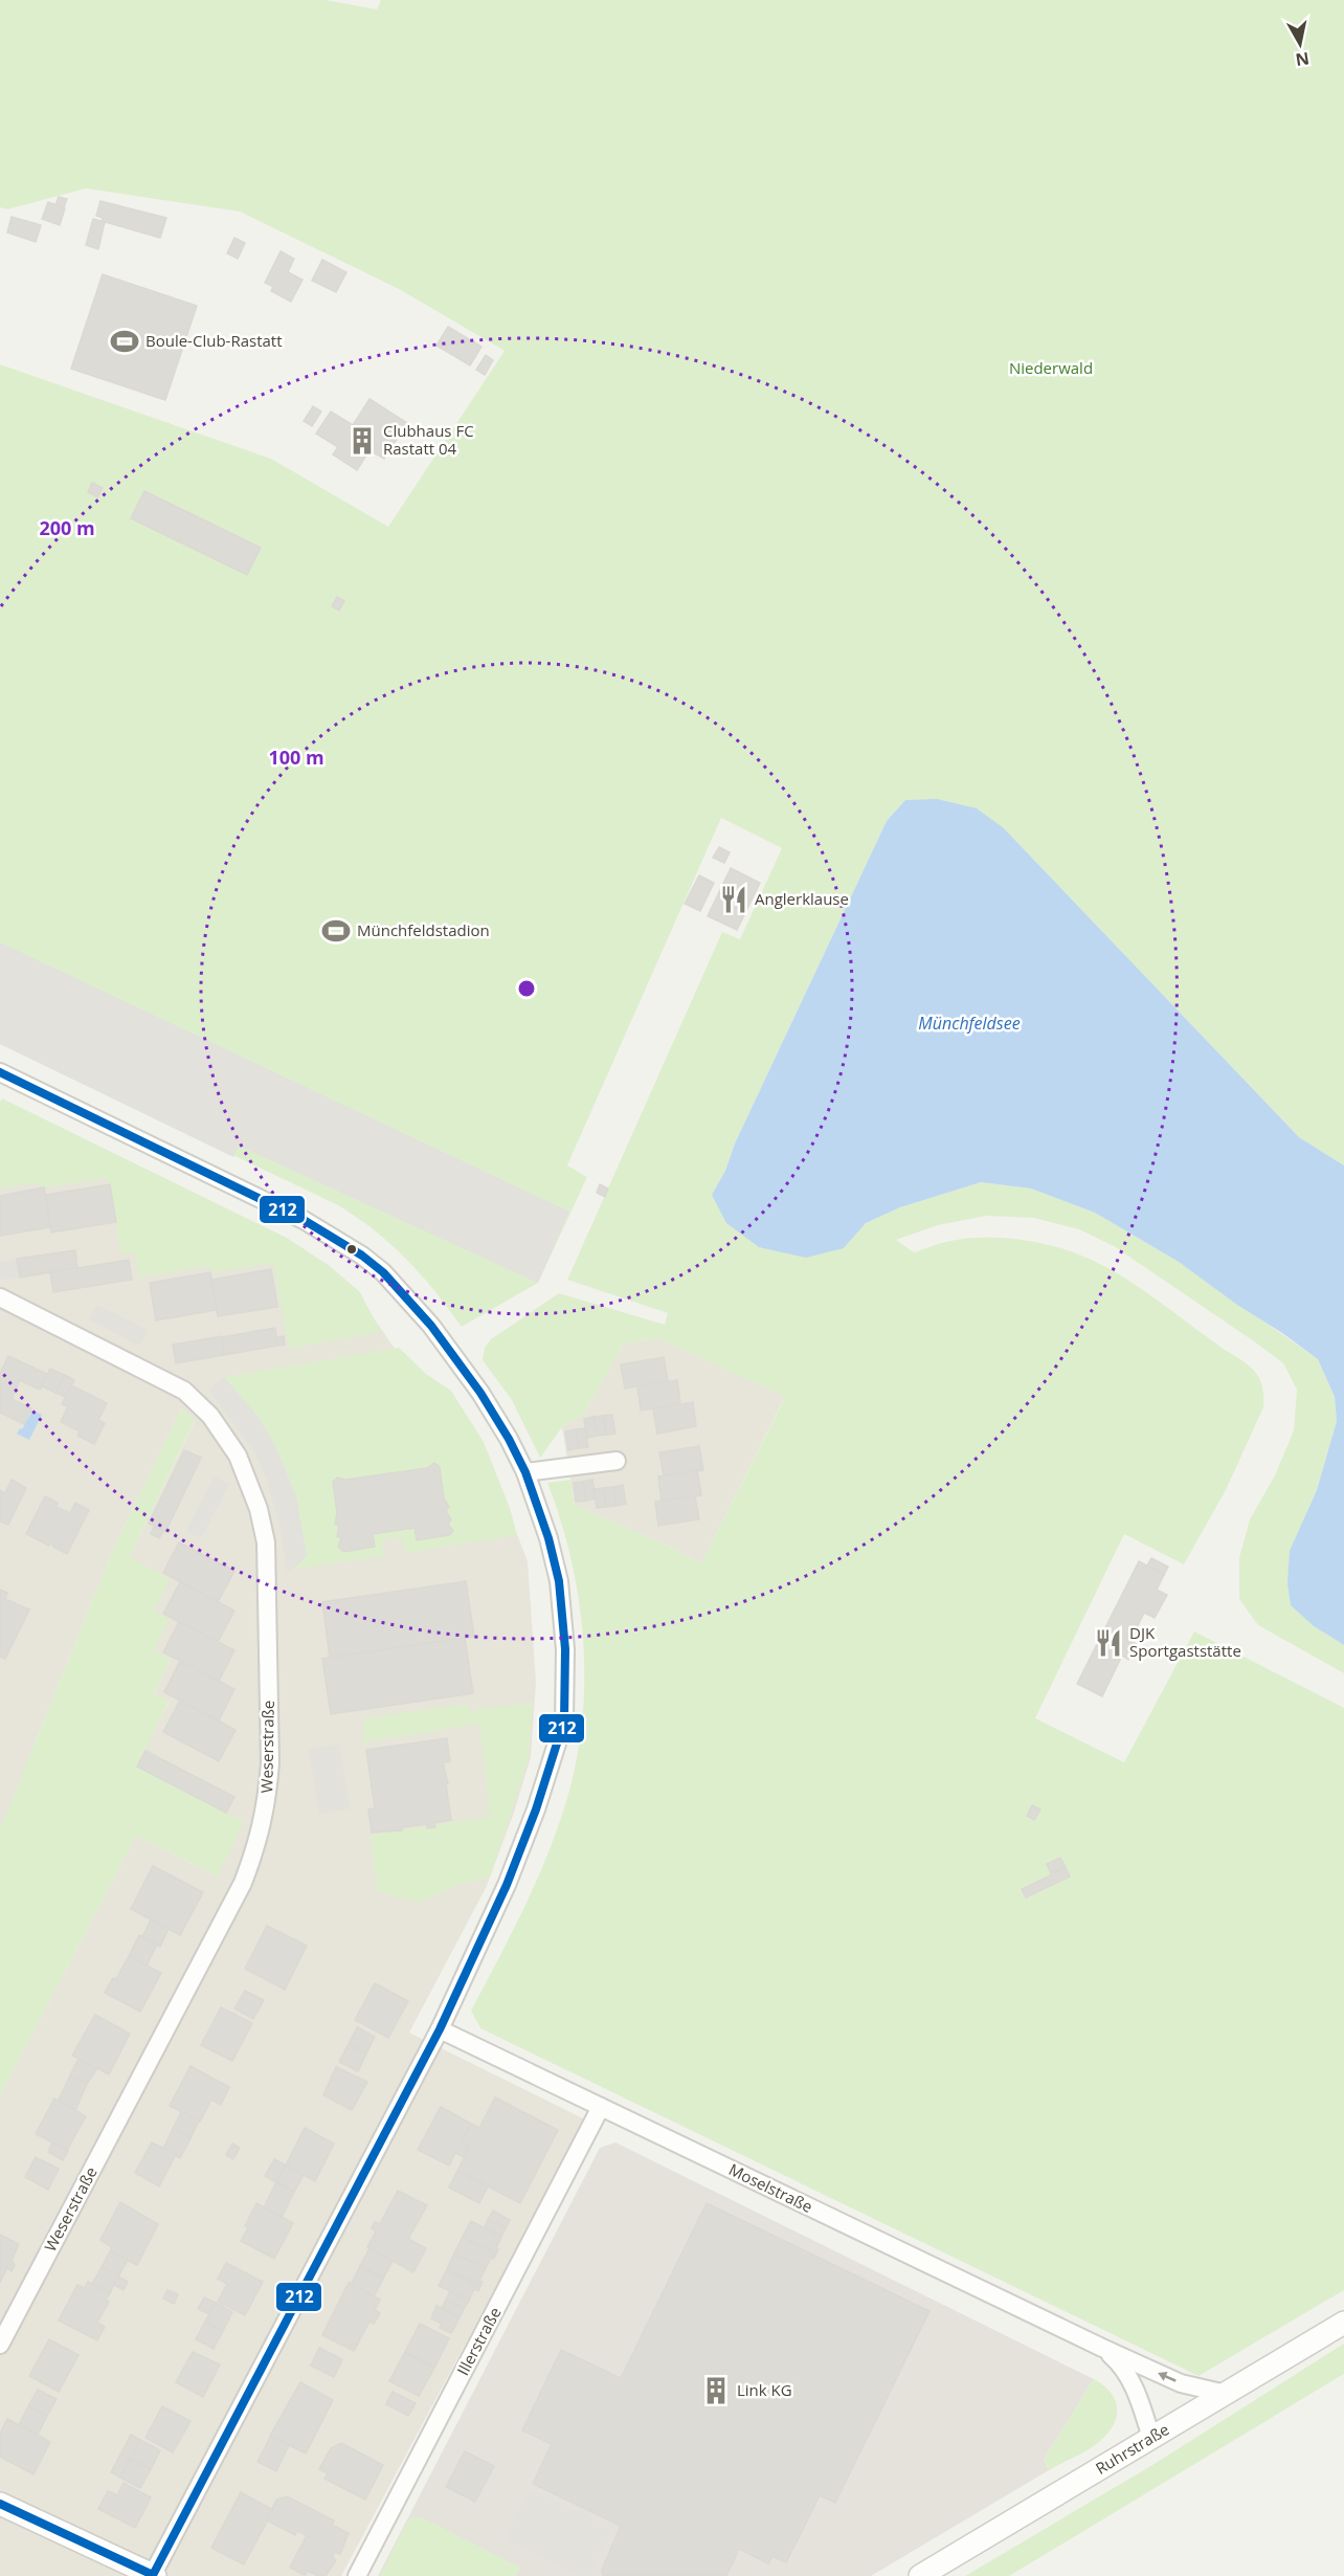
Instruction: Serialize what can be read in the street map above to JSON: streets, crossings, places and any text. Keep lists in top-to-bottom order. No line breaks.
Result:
{"streets":{"street":["Weserstraße","Moselstraße","Illerstraße","Ruhrstraße"]},"crossings":[["Moselstraße","Illerstraße"],["Moselstraße","Ruhrstraße"]],"water":["Münchfeldsee"],"parks":["Niederwald"],"places":{"sports":["Boule-Club-Rastatt","Münchfeldstadion"],"building":["Clubhaus FC Rastatt 04","Link KG"],"restaurant":["Anglerklause","DJK Sportgaststätte"]},"lines":["transit line 212"],"north":"bottom","rings":["200 m","100 m"]}
